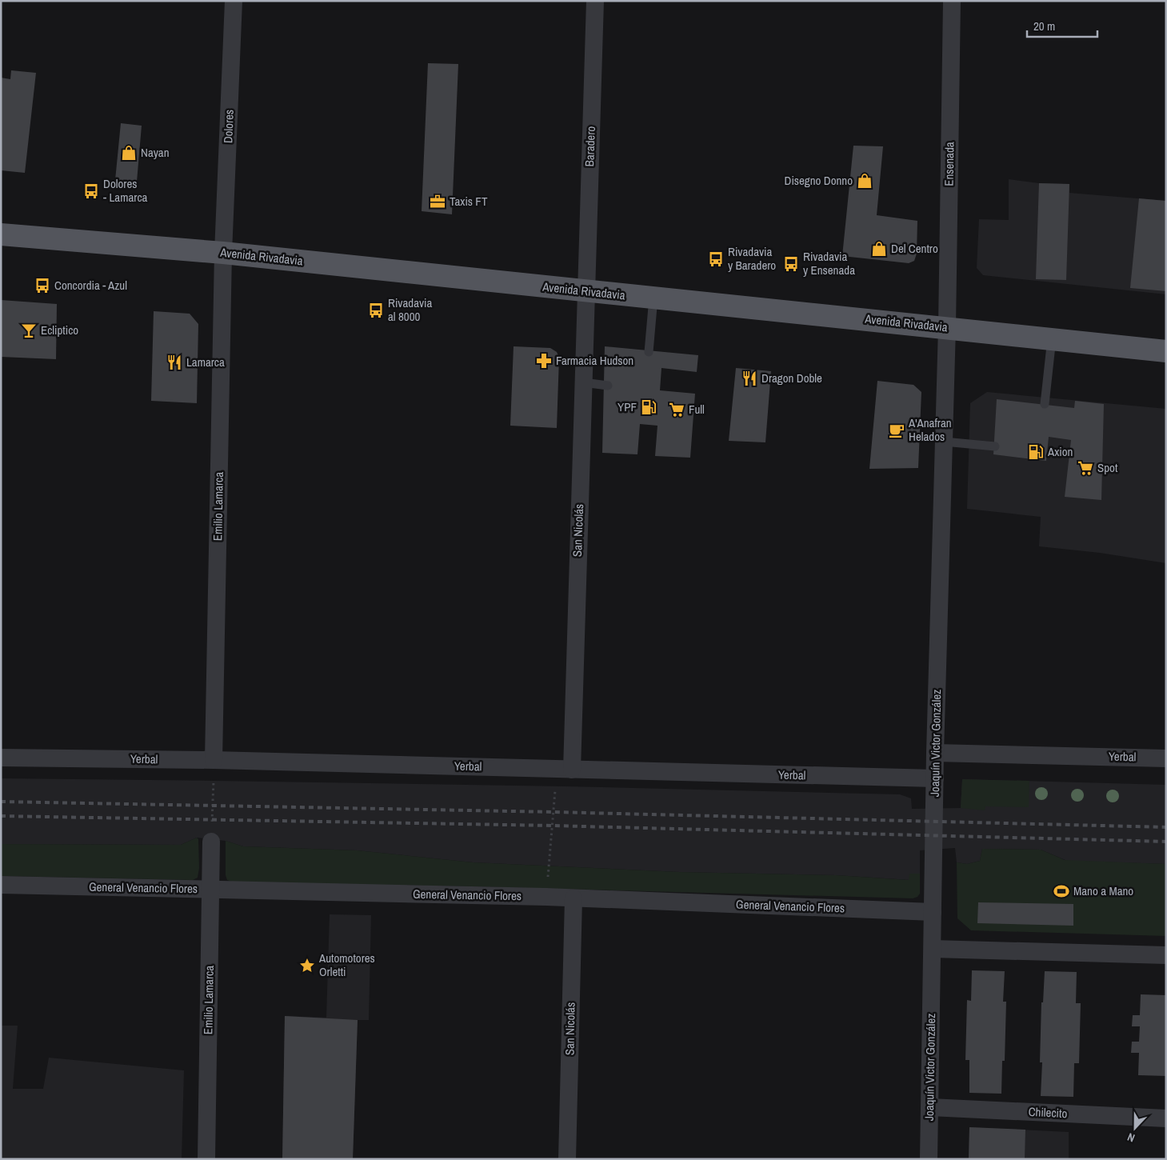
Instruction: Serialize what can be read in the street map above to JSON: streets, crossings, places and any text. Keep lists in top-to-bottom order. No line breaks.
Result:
{"streets":{"main road":["Avenida Rivadavia"],"street":["Dolores","Baradero","Ensenada","Emilio Lamarca","San Nicolás","Joaquín Victor González","Yerbal","General Venancio Flores","Chilecito"]},"crossings":[["Dolores","Avenida Rivadavia"],["Dolores","Emilio Lamarca"],["Baradero","Avenida Rivadavia"],["Baradero","San Nicolás"],["Ensenada","Avenida Rivadavia"],["Ensenada","Joaquín Victor González"],["Avenida Rivadavia","Emilio Lamarca"],["Avenida Rivadavia","San Nicolás"],["Avenida Rivadavia","Joaquín Victor González"],["Emilio Lamarca","Yerbal"],["Emilio Lamarca","General Venancio Flores"],["San Nicolás","Yerbal"],["San Nicolás","General Venancio Flores"],["Joaquín Victor González","Yerbal"],["Joaquín Victor González","General Venancio Flores"],["Joaquín Victor González","Chilecito"]],"places":{"shop":["Nayan","Disegno Donno","Del Centro"],"bus stop":["Dolores - Lamarca","Rivadavia y Baradero","Rivadavia y Ensenada","Concordia - Azul","Rivadavia al 8000"],"office":["Taxis FT"],"bar":["Ecliptico"],"pharmacy":["Farmacia Hudson"],"restaurant":["Lamarca","Dragon Doble"],"fuel station":["YPF","Axion"],"supermarket":["Full","Spot"],"cafe":["A'Anafran Helados"],"sports":["Mano a Mano"],"place":["Automotores Orletti"]},"scale_bar":"20 m","north":"bottom"}
